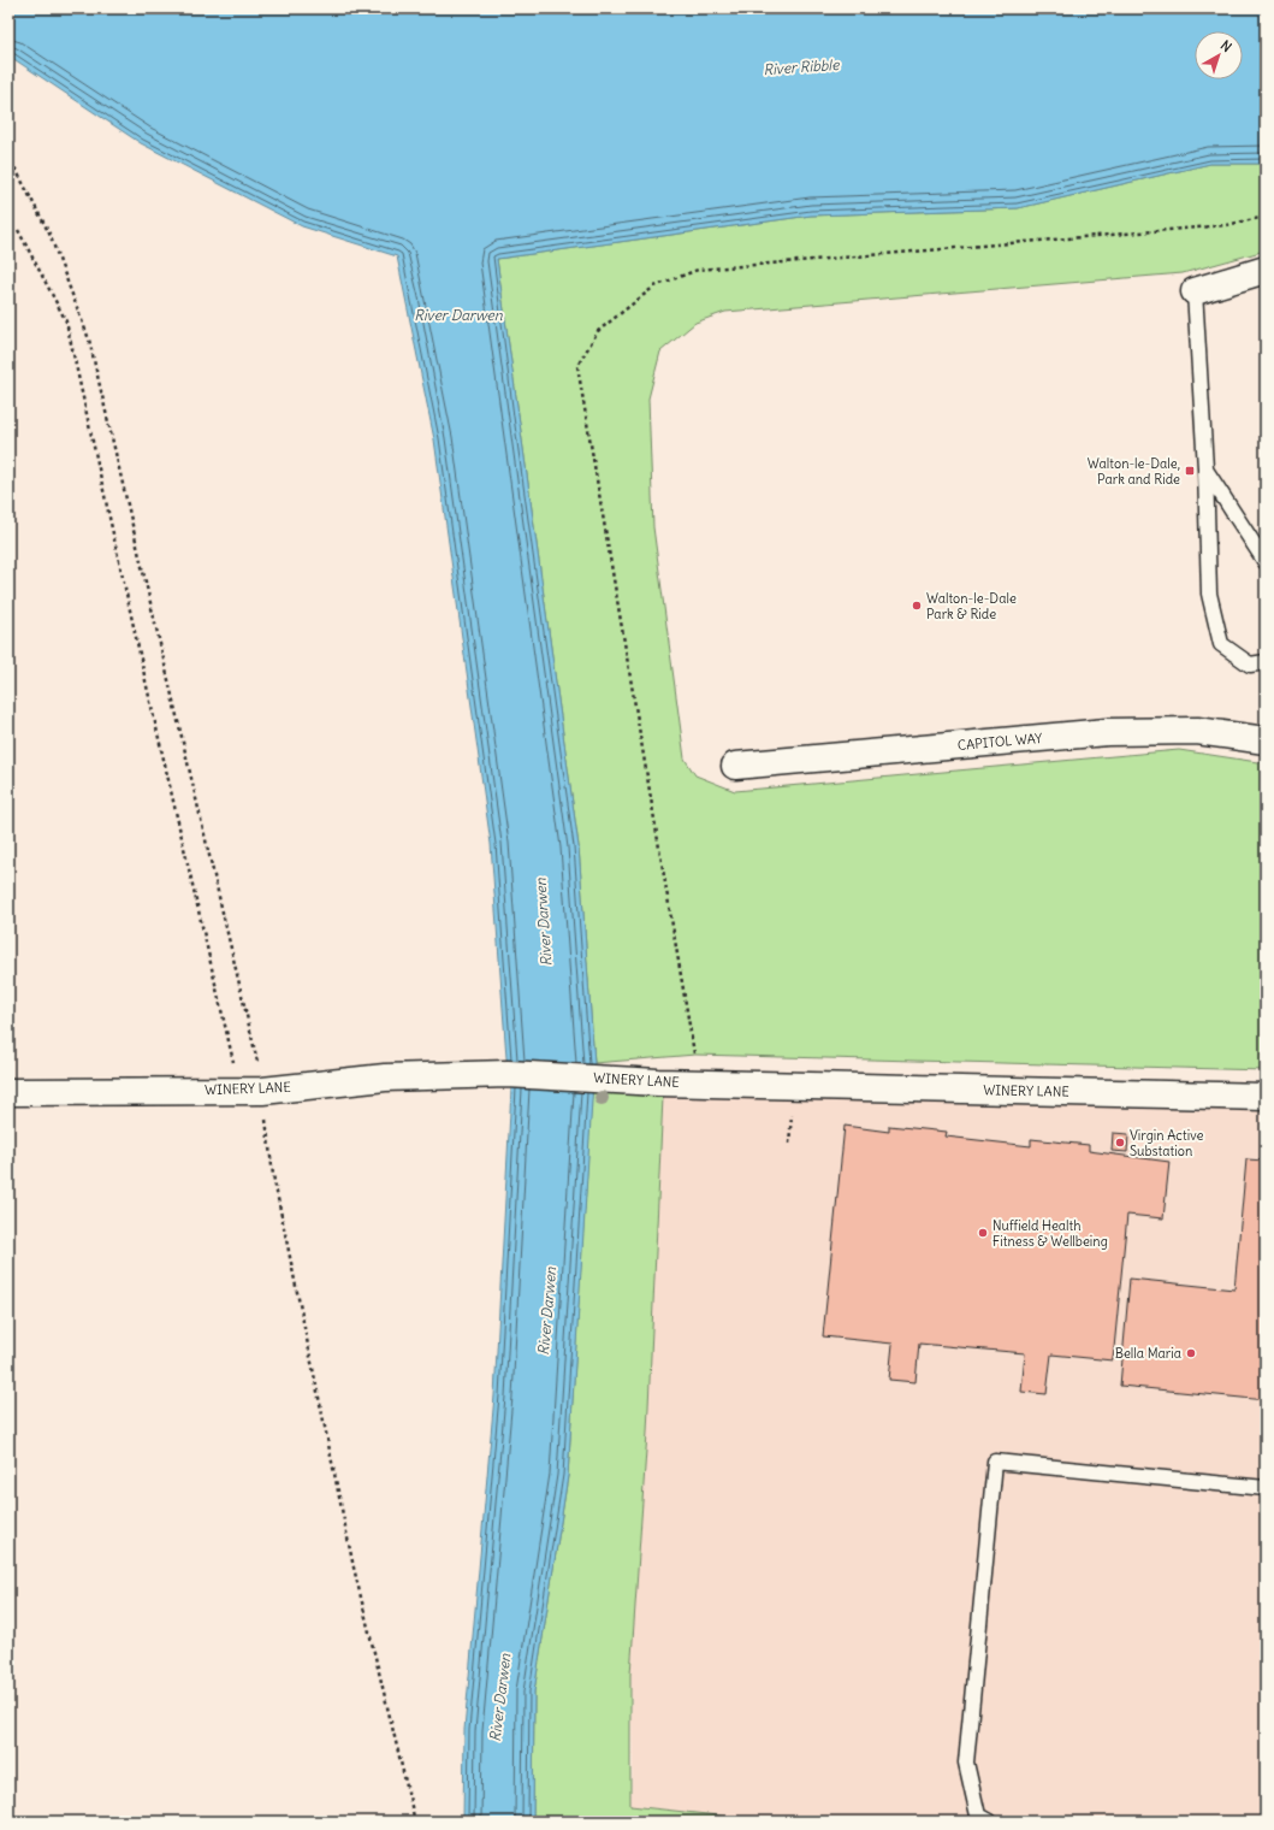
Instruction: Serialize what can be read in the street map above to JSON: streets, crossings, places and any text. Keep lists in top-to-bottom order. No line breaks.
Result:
{"streets":{"street":["CAPITOL WAY","WINERY LANE"]},"water":["River Ribble","River Darwen"],"places":{"transit":["Walton-le-Dale, Park and Ride"],"other":["Walton-le-Dale Park & Ride","Virgin Active Substation","Nuffield Health Fitness & Wellbeing","Bella Maria"]},"north":"top right"}
